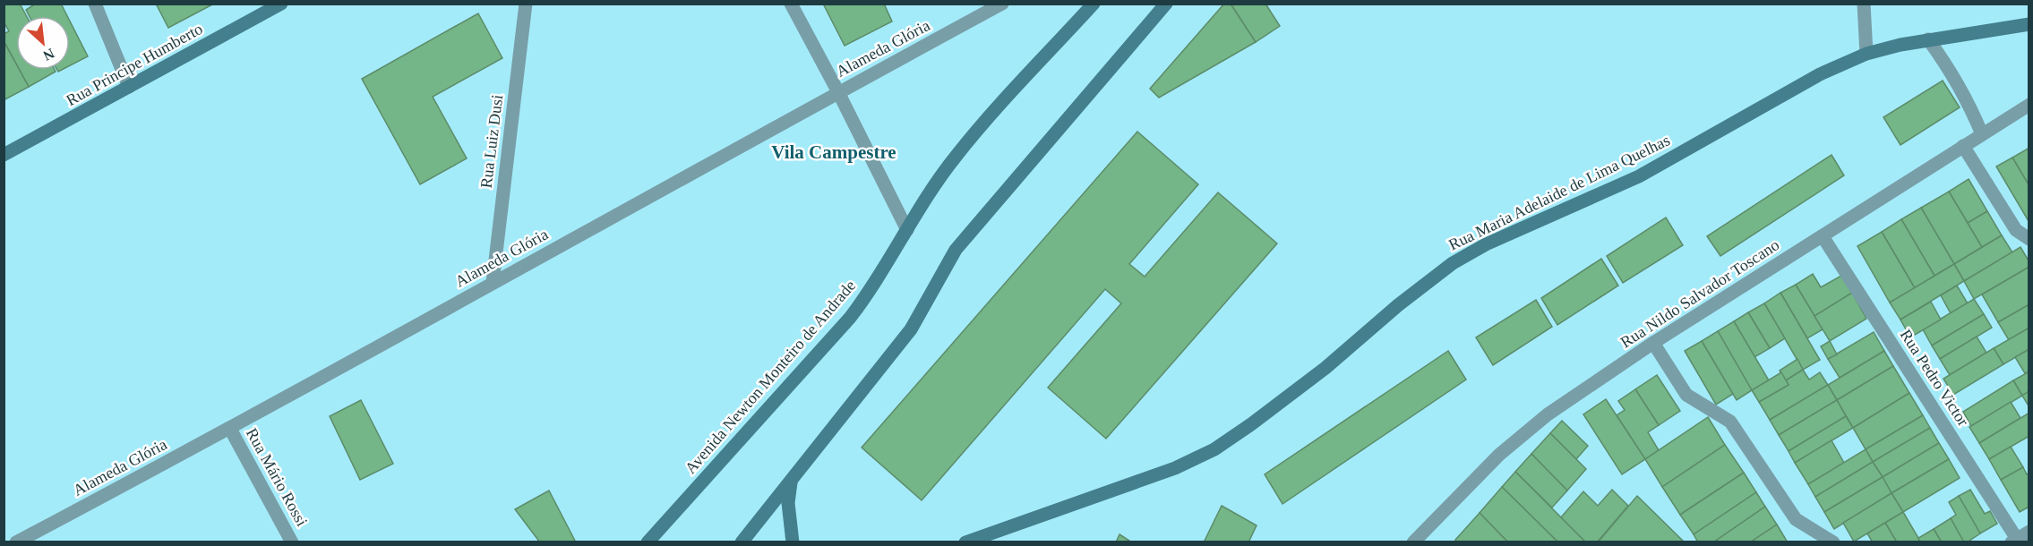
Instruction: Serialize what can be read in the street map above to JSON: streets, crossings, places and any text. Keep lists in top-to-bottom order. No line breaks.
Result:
{"streets":{"street":["Alameda Glória","Rua Principe Humberto","Rua Luiz Dusi","Rua Maria Adelaide de Lima Quelhas","Rua Nildo Salvador Toscano","Avenida Newton Monteiro de Andrade","Rua Pedro Victor","Rua Mário Rossi"]},"crossings":[["Alameda Glória","Rua Luiz Dusi"],["Alameda Glória","Rua Mário Rossi"],["Rua Nildo Salvador Toscano","Rua Pedro Victor"]],"districts":["Vila Campestre"],"north":"bottom right"}
